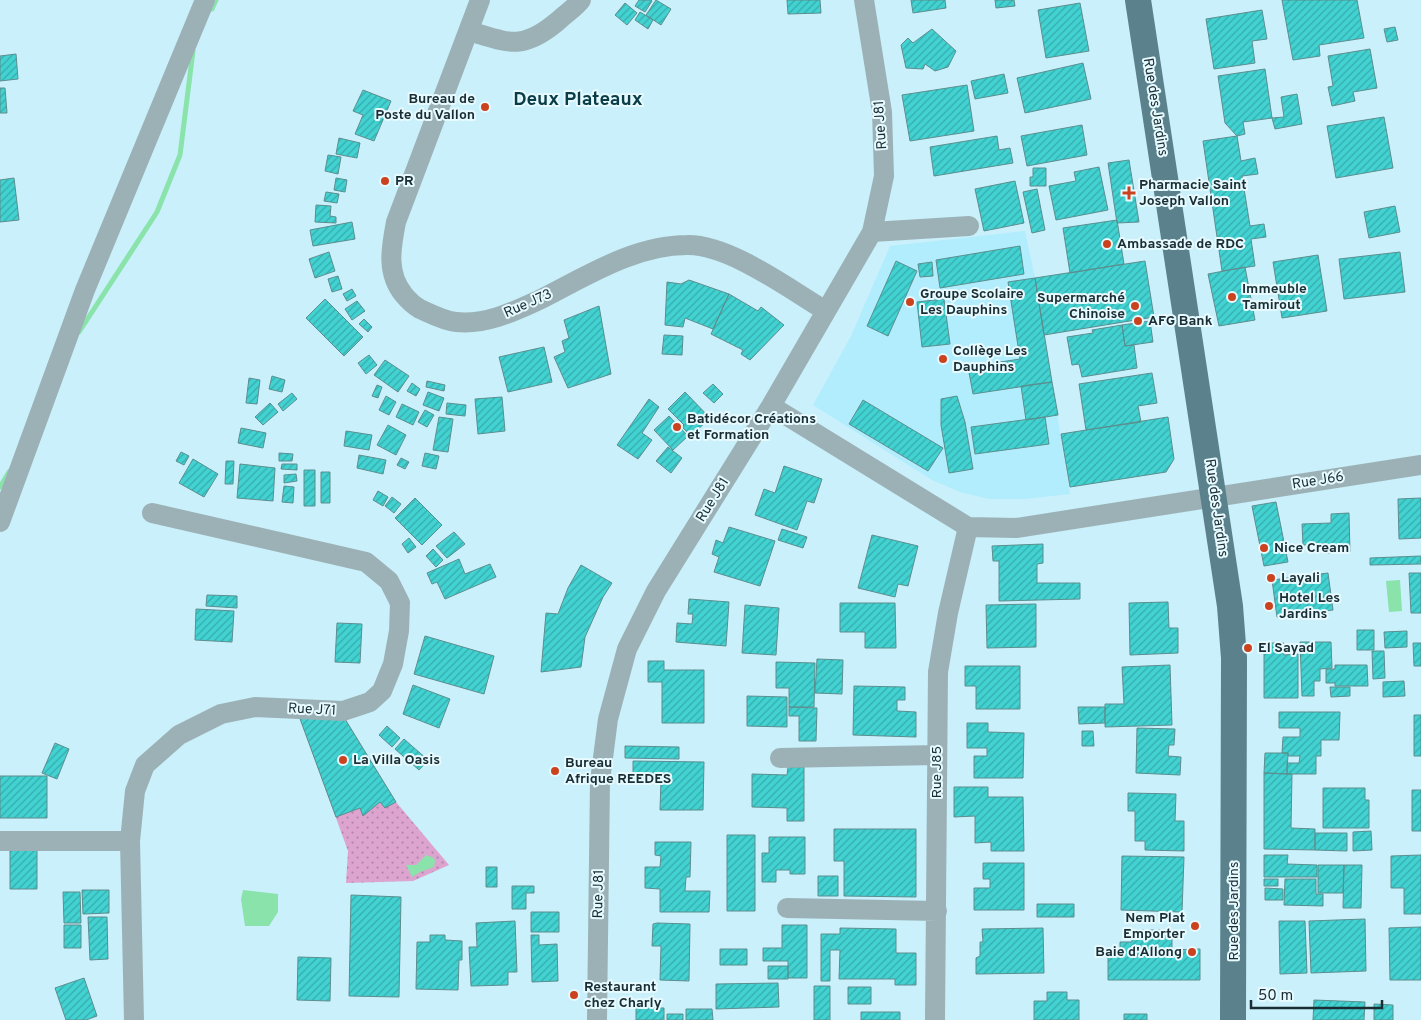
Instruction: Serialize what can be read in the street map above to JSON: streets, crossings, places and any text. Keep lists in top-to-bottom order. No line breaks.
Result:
{"streets":{"main road":["Rue des Jardins"],"street":["Rue J81","Rue J73","Rue J66","Rue J71","Rue J85"]},"crossings":[["Rue des Jardins","Rue J66"],["Rue J81","Rue J73"],["Rue J66","Rue J85"]],"districts":["Deux Plateaux"],"places":{"other":["Bureau de Poste du Vallon","PR","Ambassade de RDC","Immeuble Tamirout","Groupe Scolaire Les Dauphins","Supermarché Chinoise","AFG Bank","Collège Les Dauphins","Batidécor Créations et Formation","Nice Cream","Layali","Hotel Les Jardins","El Sayad","La Villa Oasis","Bureau Afrique REEDES","Nem Plat Emporter","Baie d'Allong","Restaurant chez Charly"],"health":["Pharmacie Saint Joseph Vallon"]},"scale_bar":"50 m"}
